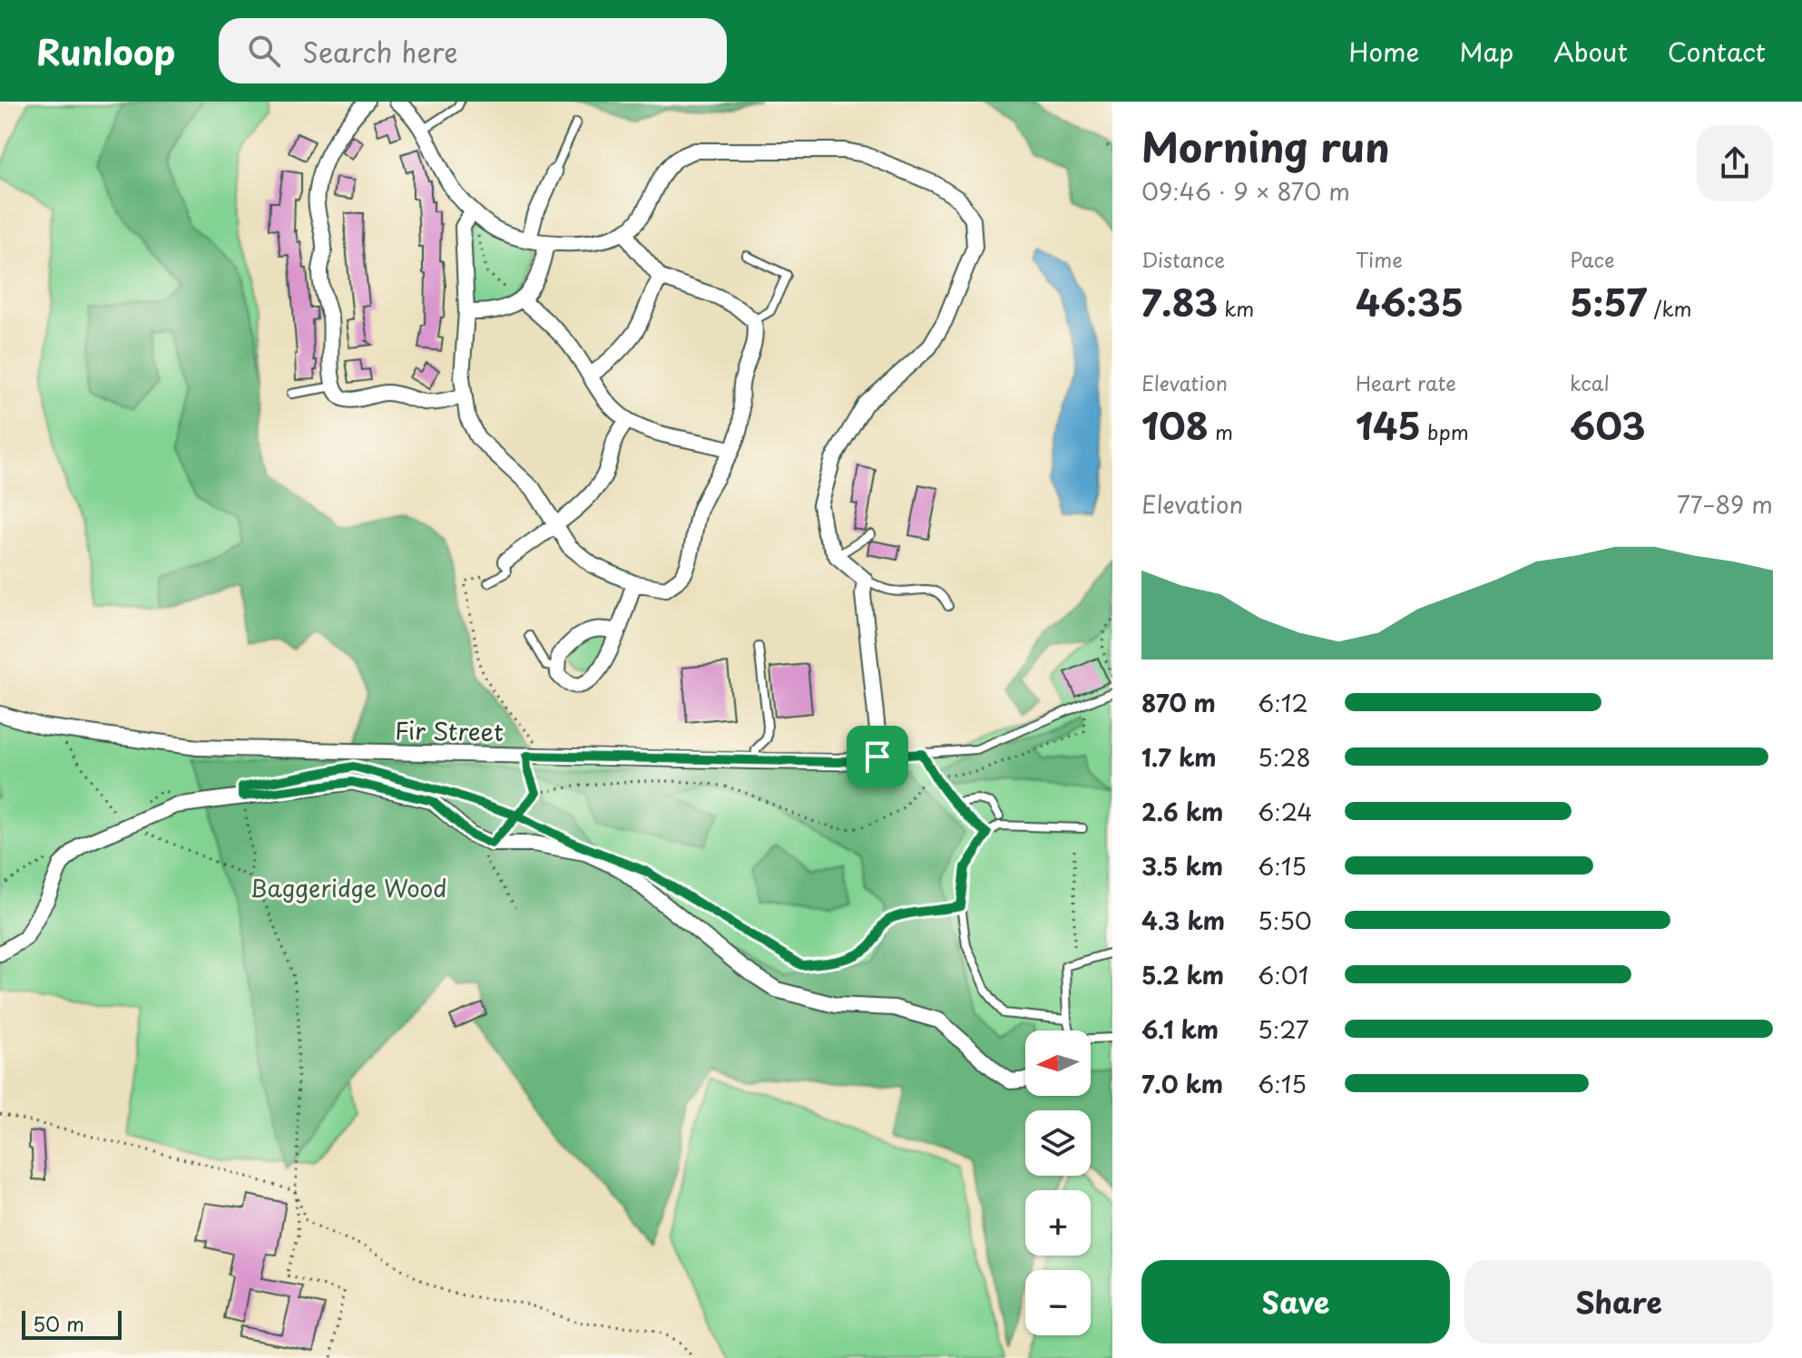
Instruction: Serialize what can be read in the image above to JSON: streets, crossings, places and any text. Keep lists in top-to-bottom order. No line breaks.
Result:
{"streets":{"street":["Fir Street"]},"parks":["Baggeridge Wood"],"scale_bar":"50 m","north":"left","page":{"header":"Runloop","search":"Search here","nav":["Home","Map","About","Contact"],"heading":["Morning run","09:46 · 9 × 870 m"],"stats":[["Distance","7.83 km"],["Time","46:35"],["Pace","5:57 /km"],["Elevation","108 m"],["Heart rate","145 bpm"],["kcal","603"]],"chart":["Elevation","77–89 m"],"list":[{"name":"870 m","note":"6:12"},{"name":"1.7 km","note":"5:28"},{"name":"2.6 km","note":"6:24"},{"name":"3.5 km","note":"6:15"},{"name":"4.3 km","note":"5:50"},{"name":"5.2 km","note":"6:01"},{"name":"6.1 km","note":"5:27"},{"name":"7.0 km","note":"6:15"}],"map_buttons":["+","−"],"buttons":["Save","Share"],"scale":"50 m"}}
